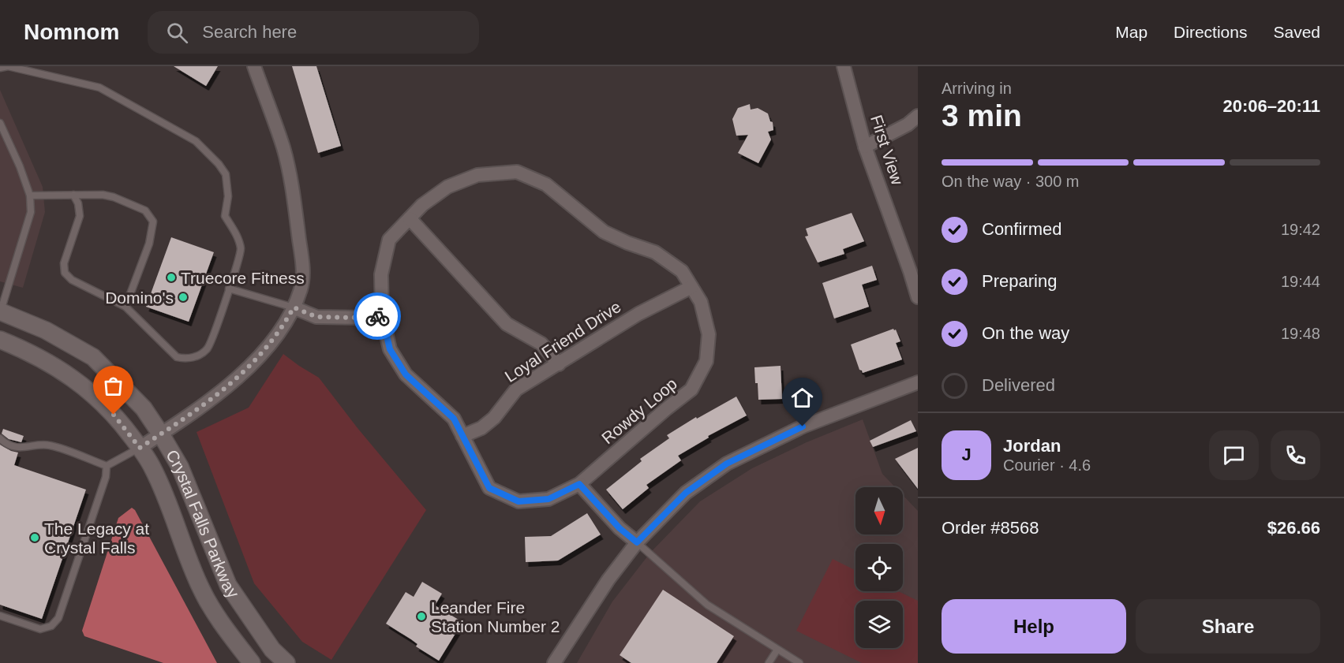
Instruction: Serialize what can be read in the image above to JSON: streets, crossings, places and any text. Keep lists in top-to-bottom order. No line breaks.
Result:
{"streets":{"street":["First View","Loyal Friend Drive","Rowdy Loop","Crystal Falls Parkway"]},"crossings":[["Loyal Friend Drive","Rowdy Loop"]],"places":["Truecore Fitness","Domino's","The Legacy at Crystal Falls","Leander Fire Station Number 2"],"north":"bottom","page":{"header":"Nomnom","search":"Search here","nav":["Map","Directions","Saved"],"heading":["3 min","Arriving in","20:06–20:11"],"panel":["Jordan","Courier · 4.6","Order #8568","$26.66"],"bar":"On the way · 300 m","list":[["Confirmed","19:42"],["Preparing","19:44"],["On the way","19:48"],"Delivered"],"round":"J","buttons":["Help","Share"]}}
